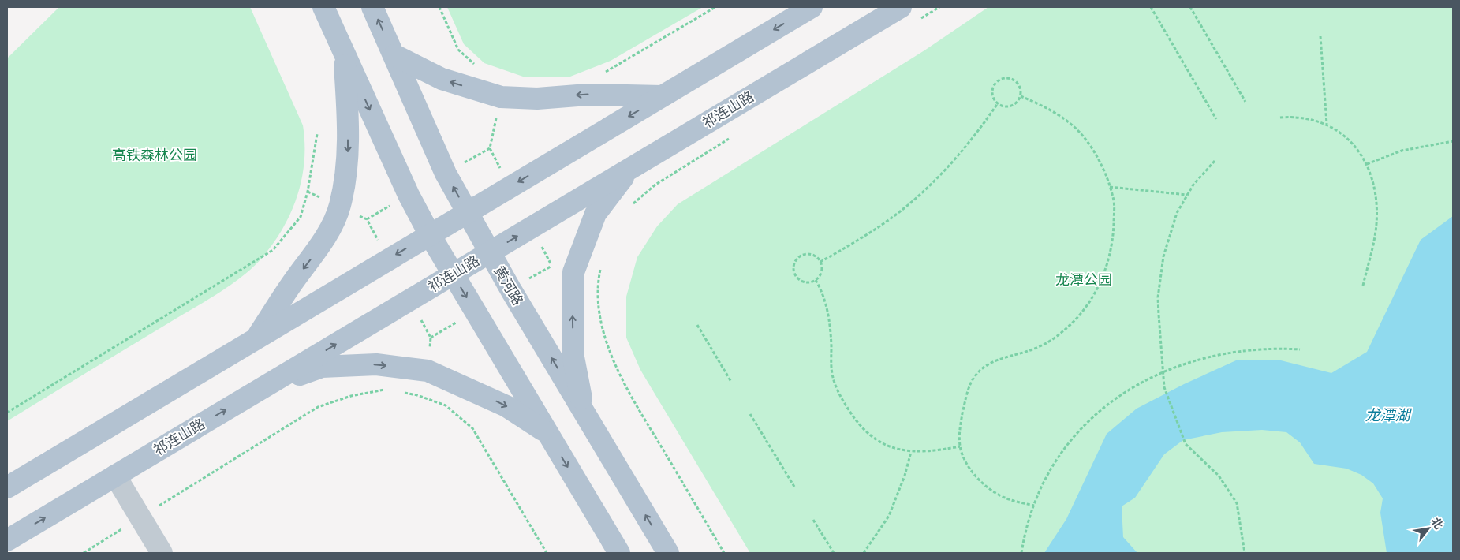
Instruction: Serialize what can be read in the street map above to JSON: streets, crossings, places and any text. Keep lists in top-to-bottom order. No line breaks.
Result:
{"streets":{"main road":["祁连山路","黄河路"]},"crossings":[["祁连山路","黄河路"]],"water":["龙潭湖"],"parks":["高铁森林公园","龙潭公园"],"north":"top right"}
